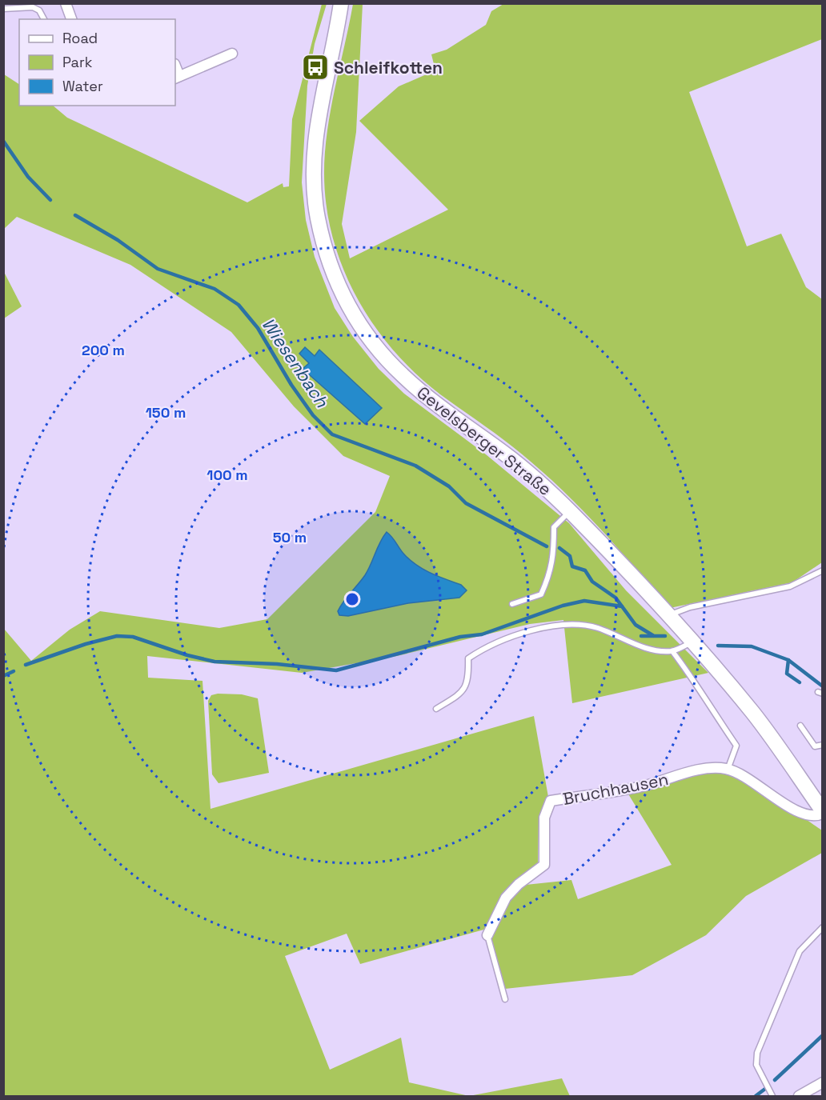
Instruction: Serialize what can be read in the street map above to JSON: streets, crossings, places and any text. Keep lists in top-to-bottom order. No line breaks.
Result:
{"streets":{"main road":["Gevelsberger Straße"],"street":["Bruchhausen"]},"crossings":[["Gevelsberger Straße","Bruchhausen"]],"water":["Wiesenbach"],"places":{"bus stop":["Schleifkotten"]},"legend":["Road","Park","Water"],"rings":["200 m","150 m","100 m","50 m"]}
